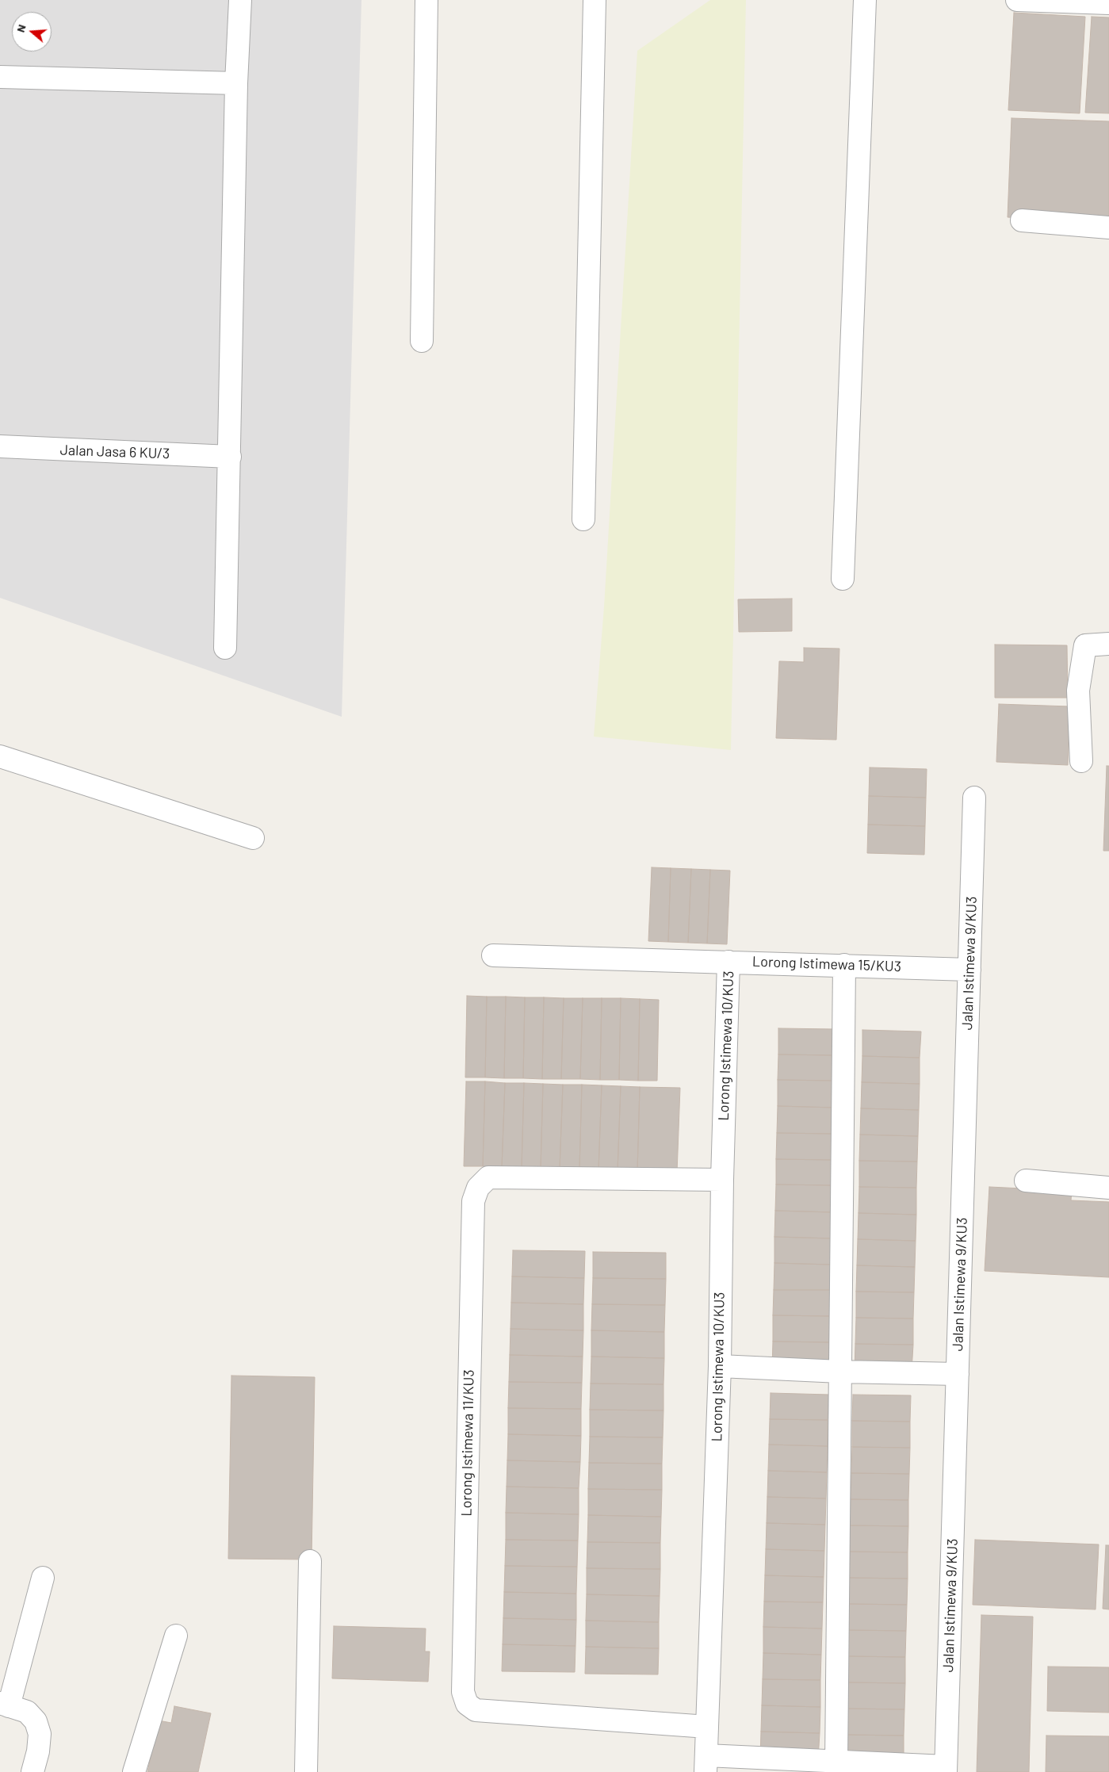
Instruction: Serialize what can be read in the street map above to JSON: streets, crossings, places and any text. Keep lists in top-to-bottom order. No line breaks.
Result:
{"streets":{"street":["Jalan Jasa 6 KU/3","Jalan Istimewa 9/KU3","Lorong Istimewa 15/KU3","Lorong Istimewa 10/KU3","Lorong Istimewa 11/KU3"]},"crossings":[["Jalan Istimewa 9/KU3","Lorong Istimewa 15/KU3"],["Lorong Istimewa 15/KU3","Lorong Istimewa 10/KU3"],["Lorong Istimewa 10/KU3","Lorong Istimewa 11/KU3"]],"north":"left"}
